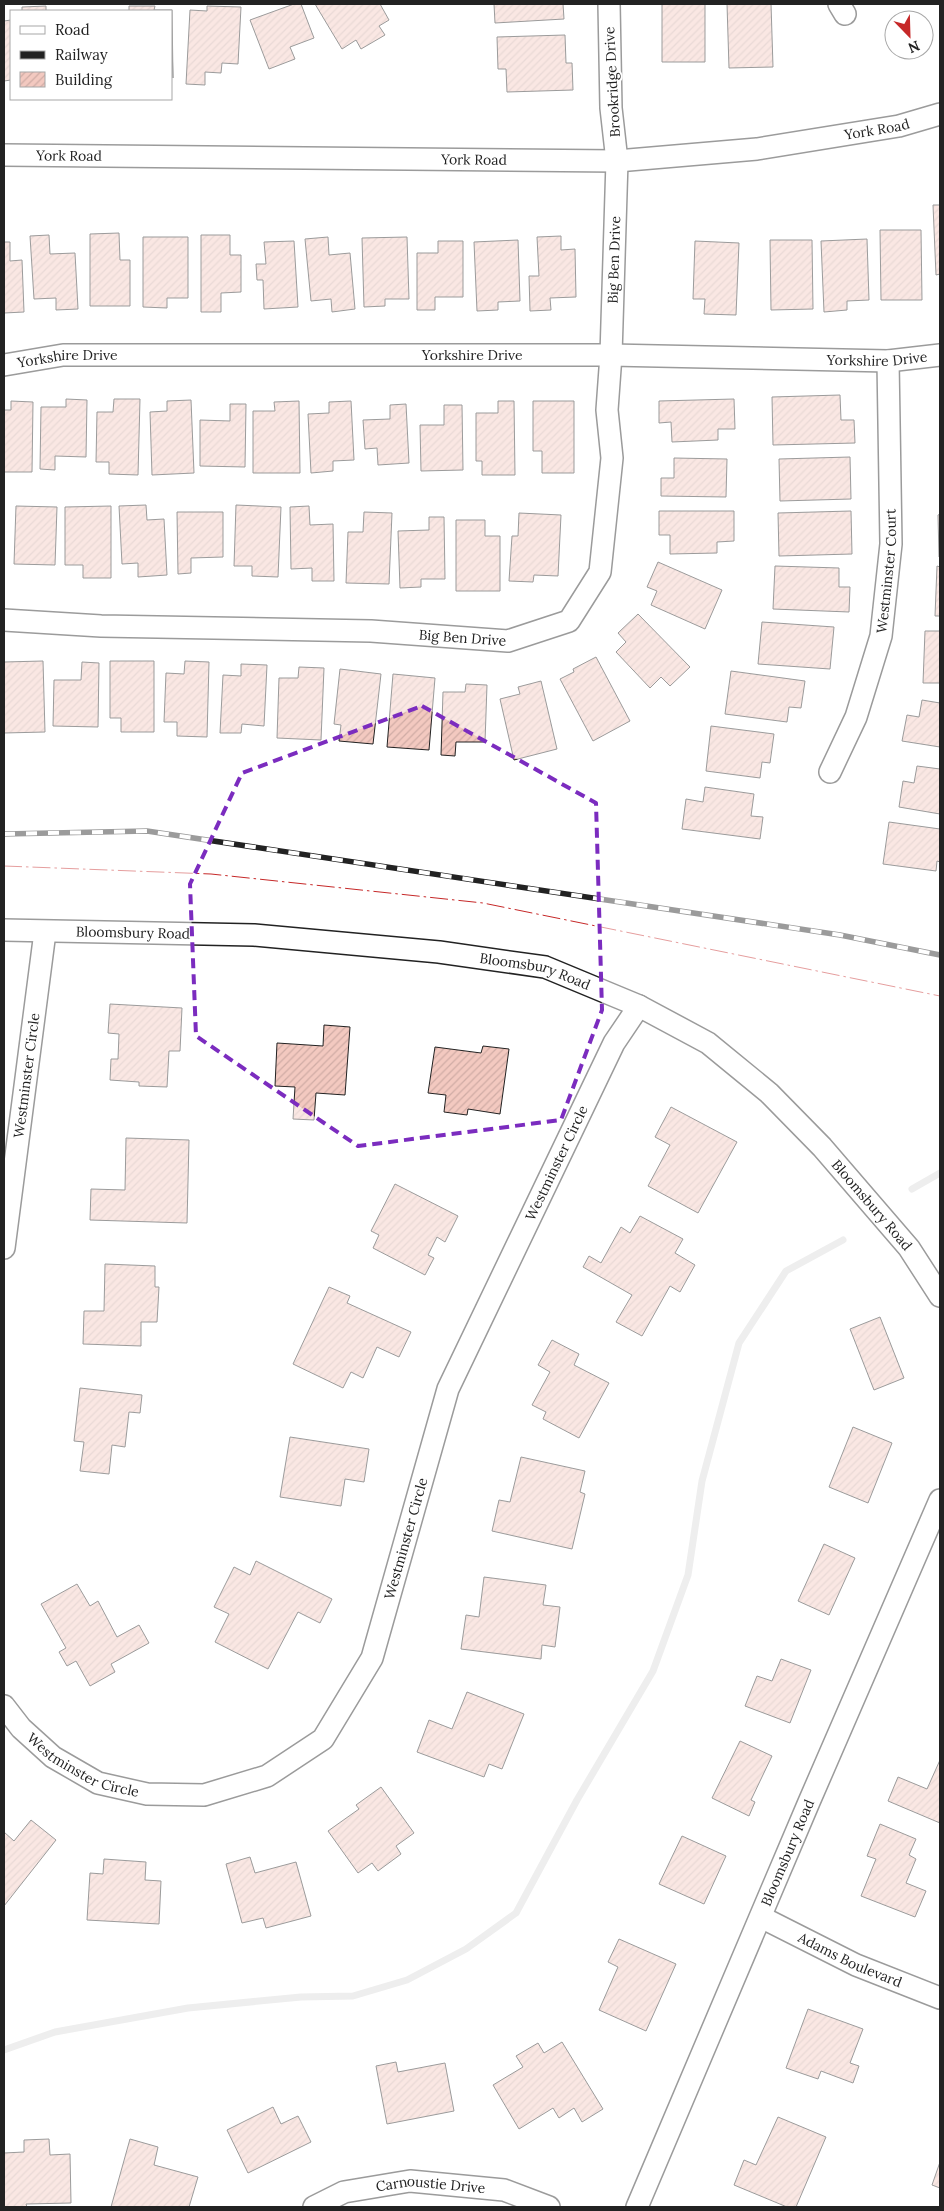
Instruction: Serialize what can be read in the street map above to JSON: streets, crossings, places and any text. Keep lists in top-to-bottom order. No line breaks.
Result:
{"streets":{"street":["Brookridge Drive","York Road","Big Ben Drive","Yorkshire Drive","Westminster Court","Bloomsbury Road","Westminster Circle","Adams Boulevard","Carnoustie Drive"]},"crossings":[["Brookridge Drive","York Road"],["Brookridge Drive","Big Ben Drive"],["York Road","Big Ben Drive"],["Big Ben Drive","Yorkshire Drive"],["Yorkshire Drive","Westminster Court"],["Bloomsbury Road","Westminster Circle"],["Bloomsbury Road","Adams Boulevard"]],"legend":["Road","Railway","Building"],"north":"bottom right"}
